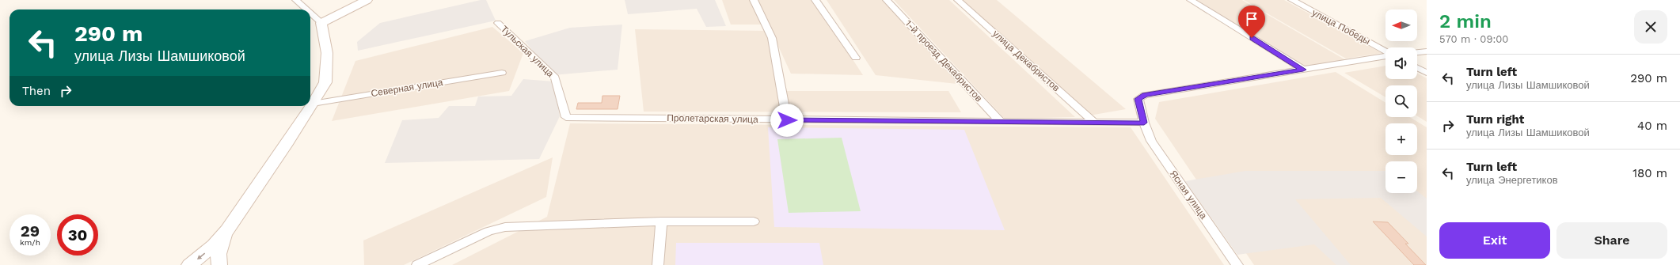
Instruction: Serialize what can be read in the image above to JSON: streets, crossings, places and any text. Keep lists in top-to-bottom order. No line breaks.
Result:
{"streets":{"street":["улица Победы","Тульская улица","1-й проезд Декабристов","улица Декабристов","Северная улица","Пролетарская улица","Ясная улица"]},"crossings":[["Тульская улица","Пролетарская улица"],["1-й проезд Декабристов","Пролетарская улица"],["улица Декабристов","Пролетарская улица"],["Пролетарская улица","Ясная улица"]],"north":"left","page":{"heading":["2 min","570 m · 09:00"],"map_buttons":["+","−"],"turn":["290 m","улица Лизы Шамшиковой"],"list":[{"name":"Turn left","note":"улица Лизы Шамшиковой","value":"290 m"},{"name":"Turn right","note":"улица Лизы Шамшиковой","value":"40 m"},{"name":"Turn left","note":"улица Энергетиков","value":"180 m"}],"then":"Then","speed":"29 km/h","limit":"30","buttons":["Exit","Share"]}}
